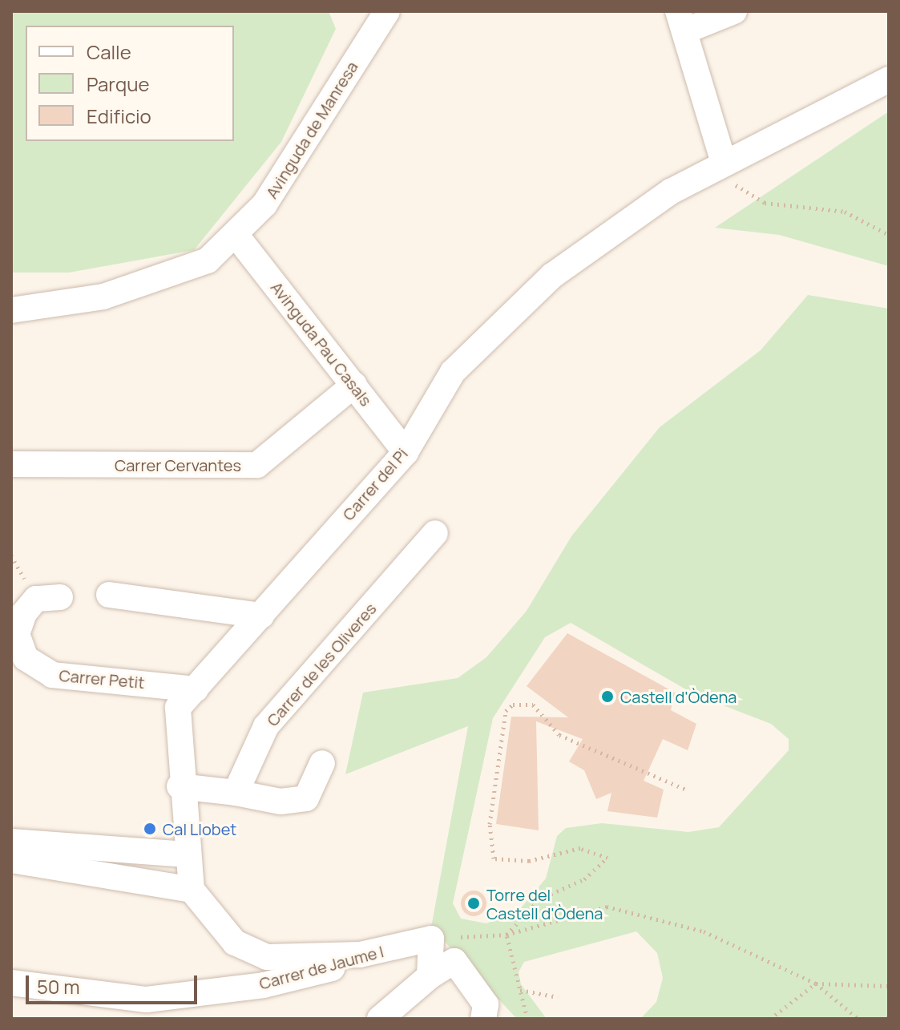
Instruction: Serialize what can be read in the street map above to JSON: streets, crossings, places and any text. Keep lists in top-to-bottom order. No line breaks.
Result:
{"streets":{"street":["Avinguda de Manresa","Avinguda Pau Casals","Carrer Cervantes","Carrer del Pi","Carrer de les Oliveres","Carrer Petit","Carrer de Jaume I"]},"crossings":[["Avinguda de Manresa","Avinguda Pau Casals"],["Avinguda Pau Casals","Carrer Cervantes"],["Avinguda Pau Casals","Carrer del Pi"],["Carrer del Pi","Carrer Petit"]],"places":["Castell d'Òdena","Cal Llobet","Torre del Castell d'Òdena"],"legend":["Calle","Parque","Edificio"],"scale_bar":"50 m"}
